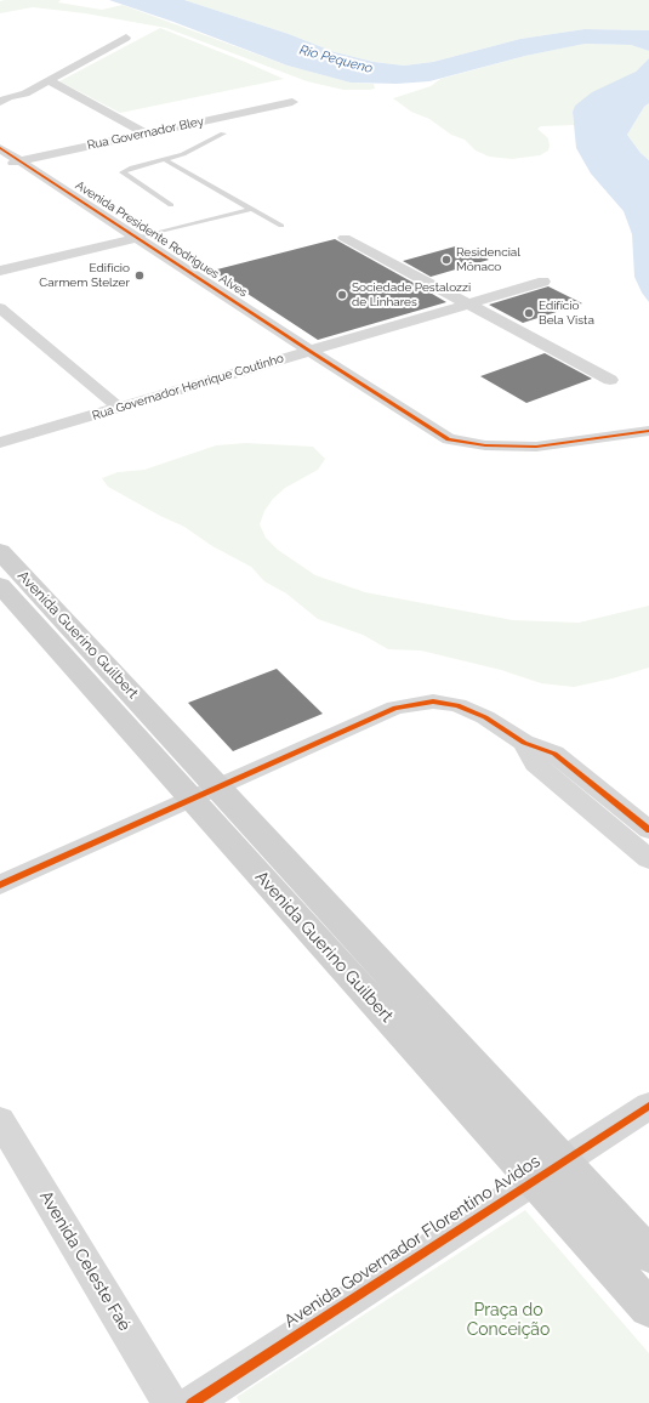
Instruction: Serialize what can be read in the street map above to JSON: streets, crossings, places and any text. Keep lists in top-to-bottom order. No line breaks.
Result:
{"streets":{"main road":["Avenida Guerino Guilbert"],"street":["Rua Governador Bley","Avenida Presidente Rodrigues Alves","Rua Governador Henrique Coutinho","Avenida Governador Florentino Avidos","Avenida Celeste Faé"]},"crossings":[["Rua Governador Bley","Avenida Presidente Rodrigues Alves"],["Avenida Presidente Rodrigues Alves","Rua Governador Henrique Coutinho"],["Avenida Guerino Guilbert","Avenida Governador Florentino Avidos"]],"water":["Rio Pequeno"],"parks":["Praça do Conceição"],"places":["Residencial Mônaco","Edifício Carmem Stelzer","Sociedade Pestalozzi de Linhares","Edifício Bela Vista"]}
